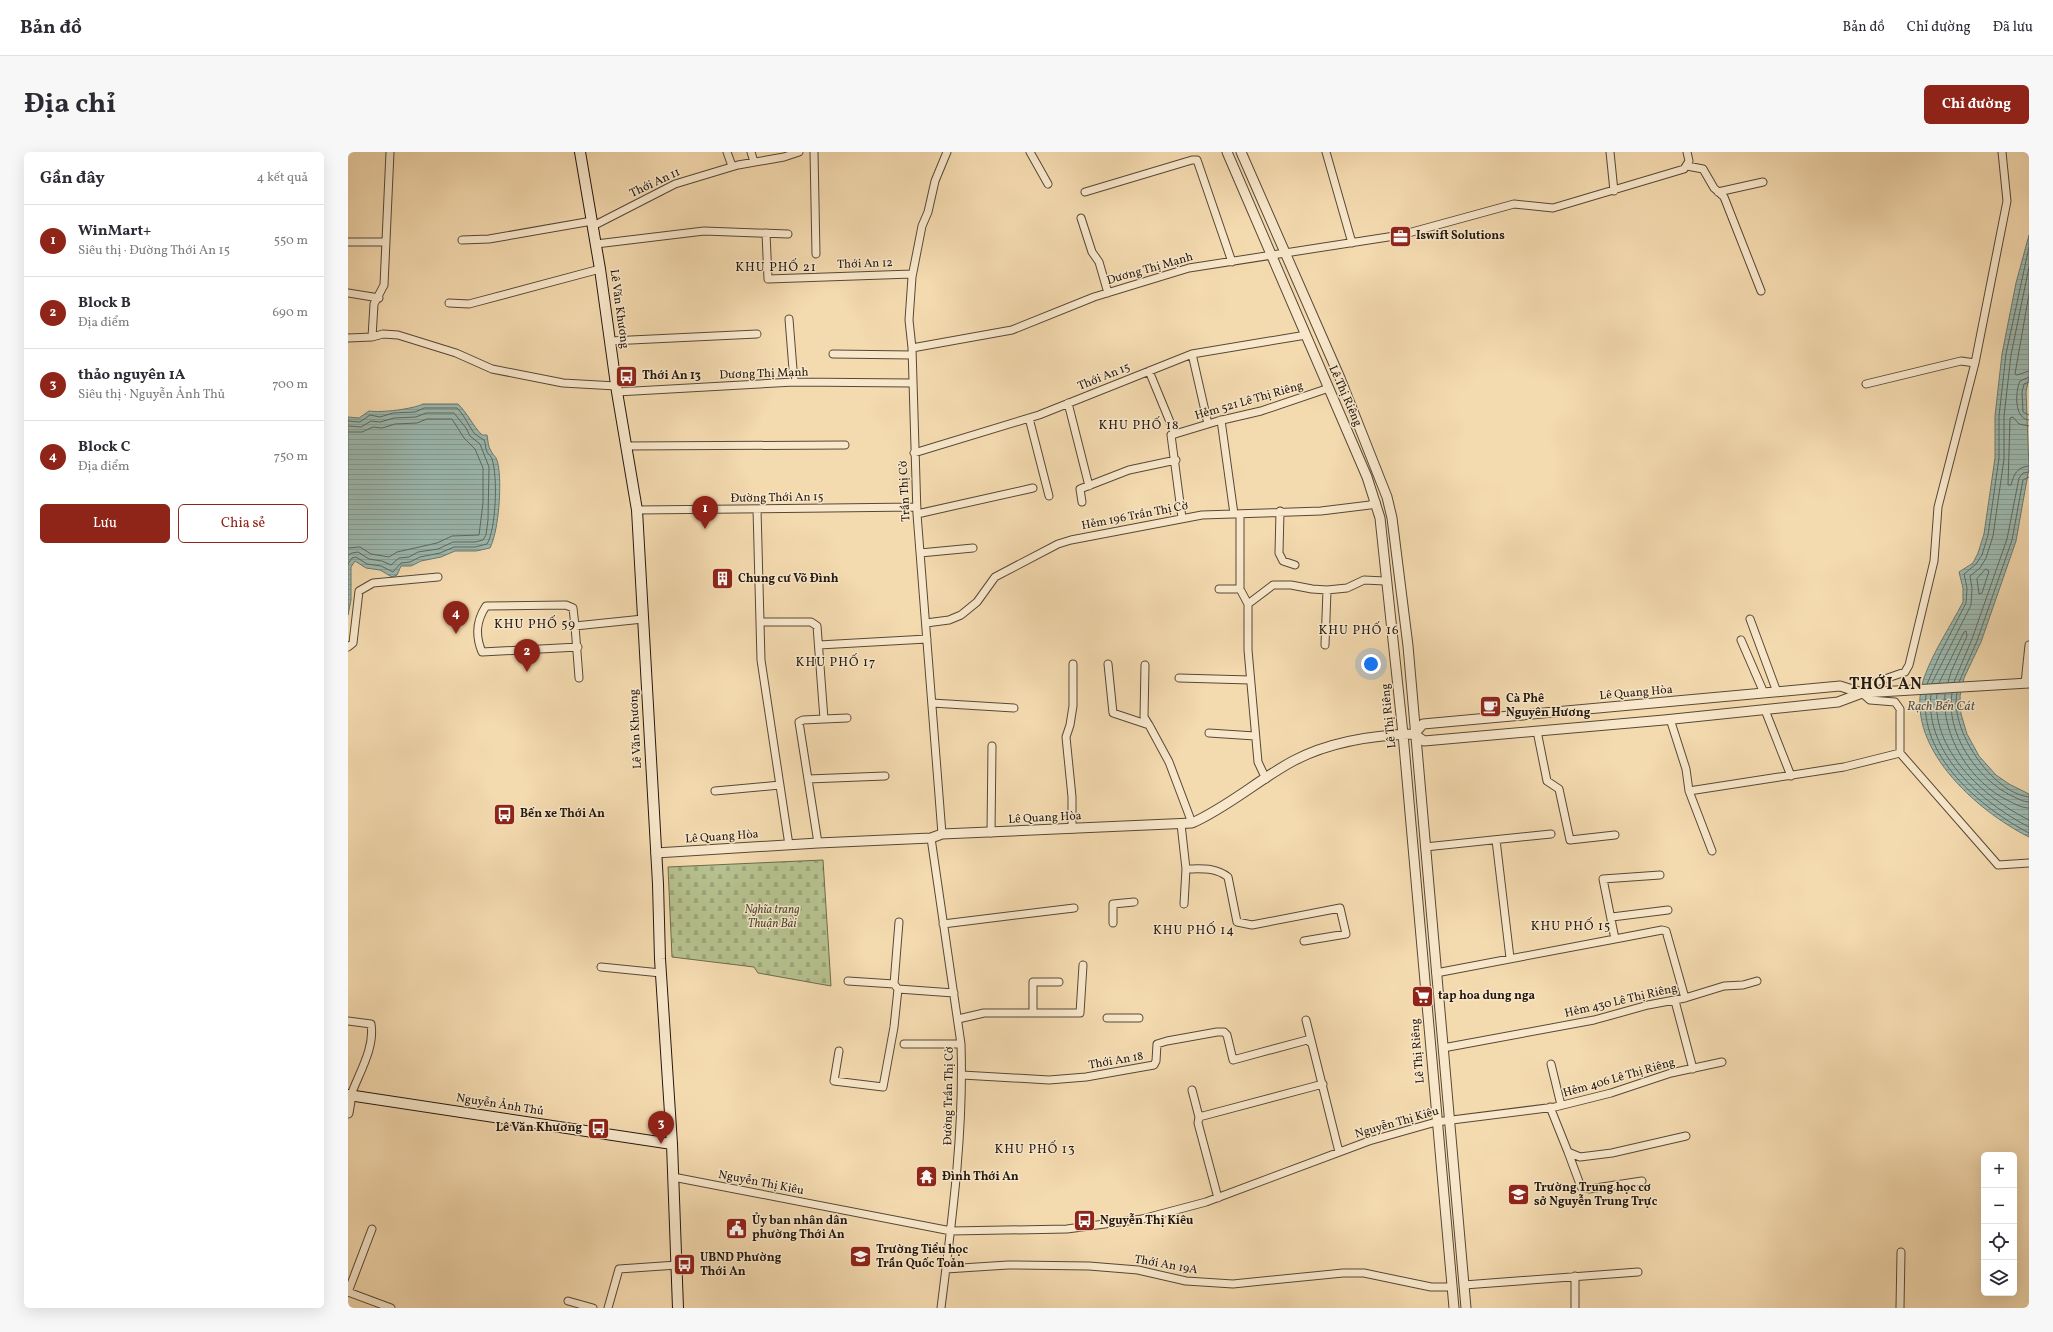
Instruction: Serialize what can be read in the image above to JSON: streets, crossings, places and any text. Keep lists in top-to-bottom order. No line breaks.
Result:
{"streets":{"main road":["Lê Văn Khương","Nguyễn Ảnh Thủ"],"street":["Thới An 11","Thới An 12","Dương Thị Mạnh","Thới An 15","Lê Thị Riêng","Hẻm 521 Lê Thị Riêng","Trần Thị Cờ","Đường Thới An 15","Hẻm 196 Trần Thị Cờ","Lê Quang Hòa","Hẻm 430 Lê Thị Riêng","Thới An 18","Hẻm 406 Lê Thị Riêng","Đường Trần Thị Cờ","Nguyễn Thị Kiêu","Thới An 19A"]},"crossings":[["Thới An 11","Lê Văn Khương"],["Thới An 12","Trần Thị Cờ"],["Dương Thị Mạnh","Lê Văn Khương"],["Dương Thị Mạnh","Lê Thị Riêng"],["Dương Thị Mạnh","Trần Thị Cờ"],["Lê Văn Khương","Đường Thới An 15"],["Lê Văn Khương","Lê Quang Hòa"],["Lê Văn Khương","Nguyễn Ảnh Thủ"],["Lê Văn Khương","Nguyễn Thị Kiêu"],["Thới An 15","Lê Thị Riêng"],["Thới An 15","Trần Thị Cờ"],["Lê Thị Riêng","Hẻm 521 Lê Thị Riêng"],["Lê Thị Riêng","Hẻm 196 Trần Thị Cờ"],["Lê Thị Riêng","Lê Quang Hòa"],["Lê Thị Riêng","Hẻm 430 Lê Thị Riêng"],["Lê Thị Riêng","Hẻm 406 Lê Thị Riêng"],["Lê Thị Riêng","Nguyễn Thị Kiêu"],["Lê Thị Riêng","Thới An 19A"],["Trần Thị Cờ","Đường Thới An 15"],["Trần Thị Cờ","Hẻm 196 Trần Thị Cờ"],["Trần Thị Cờ","Lê Quang Hòa"],["Lê Quang Hòa","Đường Trần Thị Cờ"],["Thới An 18","Đường Trần Thị Cờ"],["Hẻm 406 Lê Thị Riêng","Nguyễn Thị Kiêu"],["Đường Trần Thị Cờ","Nguyễn Thị Kiêu"],["Đường Trần Thị Cờ","Thới An 19A"]],"districts":["KHU PHỐ 21","KHU PHỐ 18","KHU PHỐ 59","KHU PHỐ 16","KHU PHỐ 17","THỚI AN","KHU PHỐ 15","KHU PHỐ 14","KHU PHỐ 13"],"water":["Rạch Bến Cát"],"parks":["Nghĩa trang Thuận Bài"],"places":{"office":["Iswift Solutions"],"bus stop":["Thới An 13","Bến xe Thới An","Lê Văn Khương","Nguyễn Thị Kiêu","UBND Phường Thới An"],"building":["Chung cư Võ Đình"],"cafe":["Cà Phê Nguyên Hương"],"supermarket":["tap hoa dung nga"],"temple":["Đình Thới An"],"school or university":["Trường Trung học cơ sở Nguyễn Trung Trực","Trường Tiểu học Trần Quốc Toản"],"public building":["Ủy ban nhân dân phường Thới An"]},"page":{"header":"Bản đồ","nav":["Bản đồ","Chỉ đường","Đã lưu"],"title":"Địa chỉ","buttons":["Chỉ đường",["Lưu","Chia sẻ"]],"heading":["Gần đây","4 kết quả"],"list":[{"mark":"1","name":"WinMart+","note":"Siêu thị · Đường Thới An 15","value":"550 m"},{"mark":"2","name":"Block B","note":"Địa điểm","value":"690 m"},{"mark":"3","name":"thảo nguyên 1A","note":"Siêu thị · Nguyễn Ảnh Thủ","value":"700 m"},{"mark":"4","name":"Block C","note":"Địa điểm","value":"750 m"}],"pins":["1","4","2","3"],"map_buttons":["+","−"]}}
